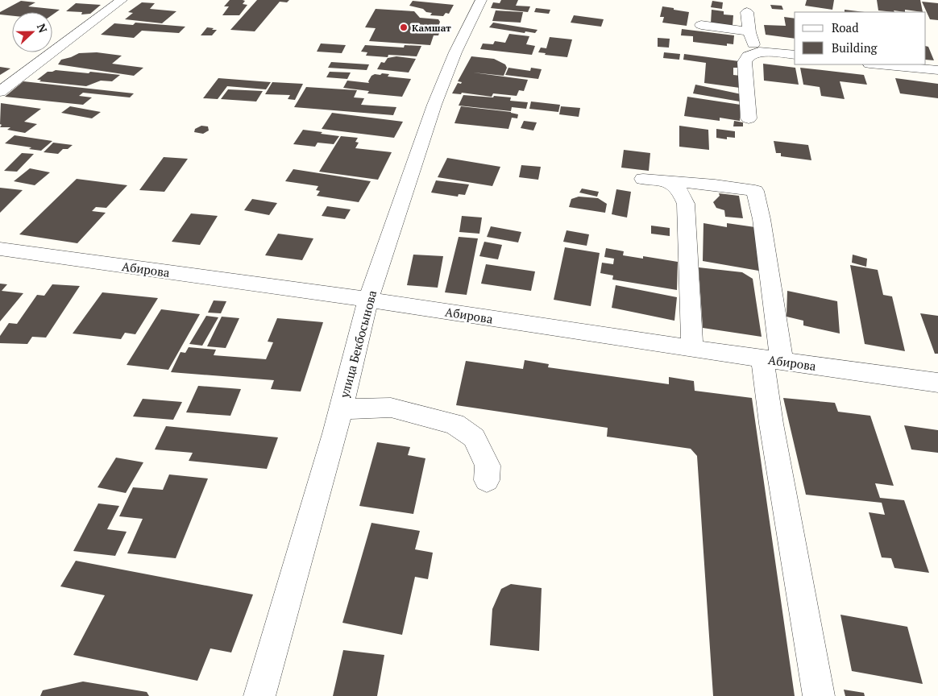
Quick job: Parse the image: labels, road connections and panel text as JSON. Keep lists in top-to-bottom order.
{
  "streets": {
    "street": ["Абирова", "улица Бекбосынова"]
  },
  "crossings": [
    ["Абирова", "улица Бекбосынова"]
  ],
  "places": ["Камшат"],
  "legend": ["Road", "Building"],
  "north": "right"
}
